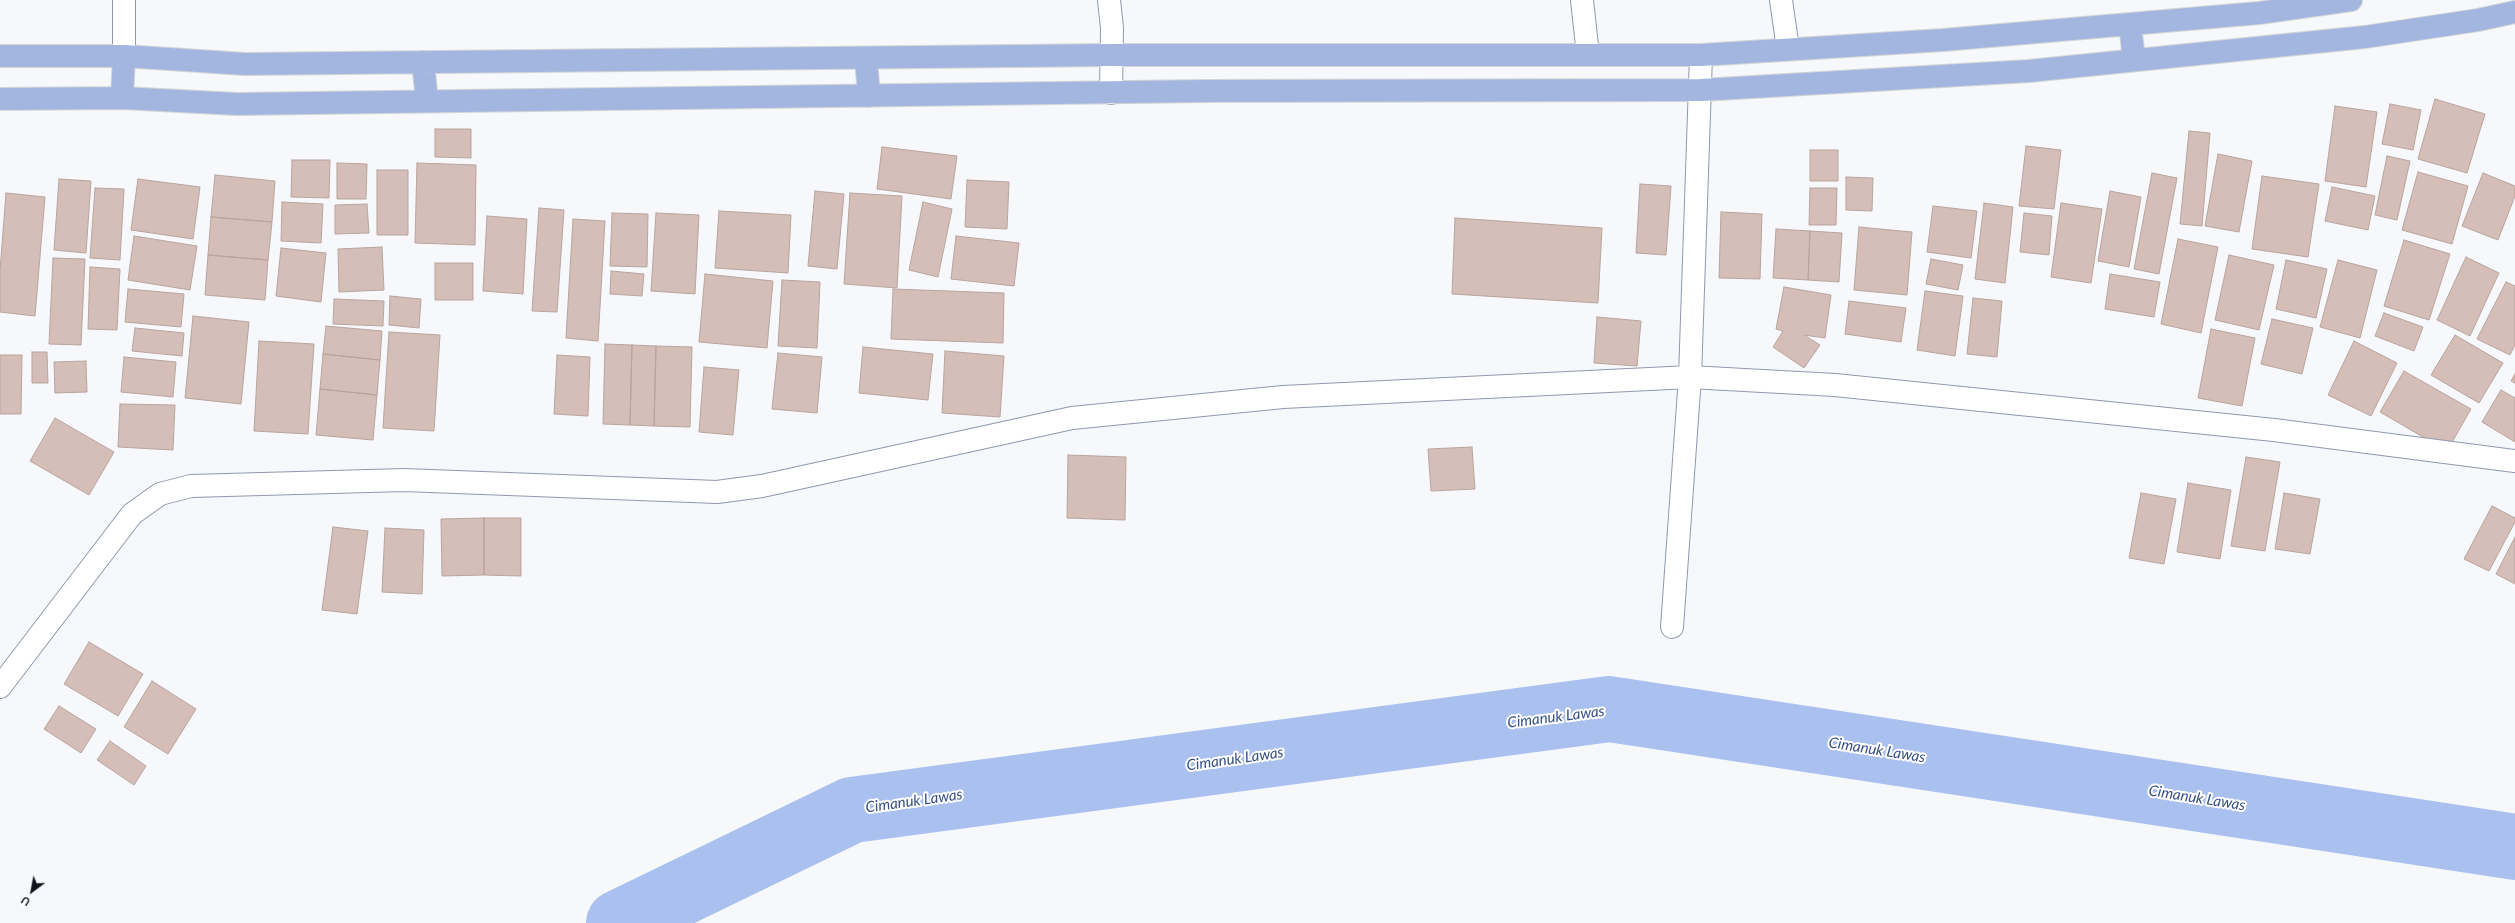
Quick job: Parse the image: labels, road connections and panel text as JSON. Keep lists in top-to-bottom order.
{
  "water": ["Cimanuk Lawas"],
  "north": "bottom left"
}
